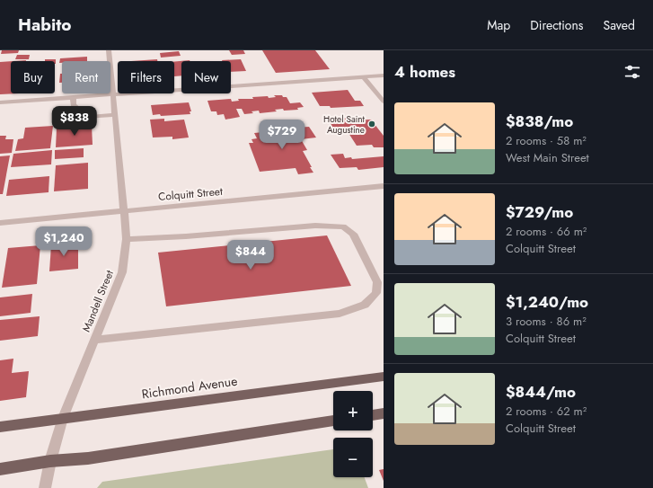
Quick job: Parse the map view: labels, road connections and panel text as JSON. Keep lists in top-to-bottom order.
{
  "streets": {
    "main road": ["Richmond Avenue"],
    "street": ["Colquitt Street", "Mandell Street"]
  },
  "crossings": [
    ["Colquitt Street", "Mandell Street"],
    ["Mandell Street", "Richmond Avenue"]
  ],
  "places": ["Hotel Saint Augustine"],
  "page": {
    "header": "Habito",
    "nav": ["Map", "Directions", "Saved"],
    "heading": "4 homes",
    "chip": [
      "Buy",
      "Rent",
      "Filters",
      "New"
    ],
    "list": [
      {
        "name": "$838/mo",
        "note": "2 rooms · 58 m² · West Main Street"
      },
      {
        "name": "$729/mo",
        "note": "2 rooms · 66 m² · Colquitt Street"
      },
      {
        "name": "$1,240/mo",
        "note": "3 rooms · 86 m² · Colquitt Street"
      },
      {
        "name": "$844/mo",
        "note": "2 rooms · 62 m² · Colquitt Street"
      }
    ],
    "price": [
      "$838",
      "$729",
      "$1,240",
      "$844"
    ],
    "map_buttons": ["+", "−"]
  }
}
